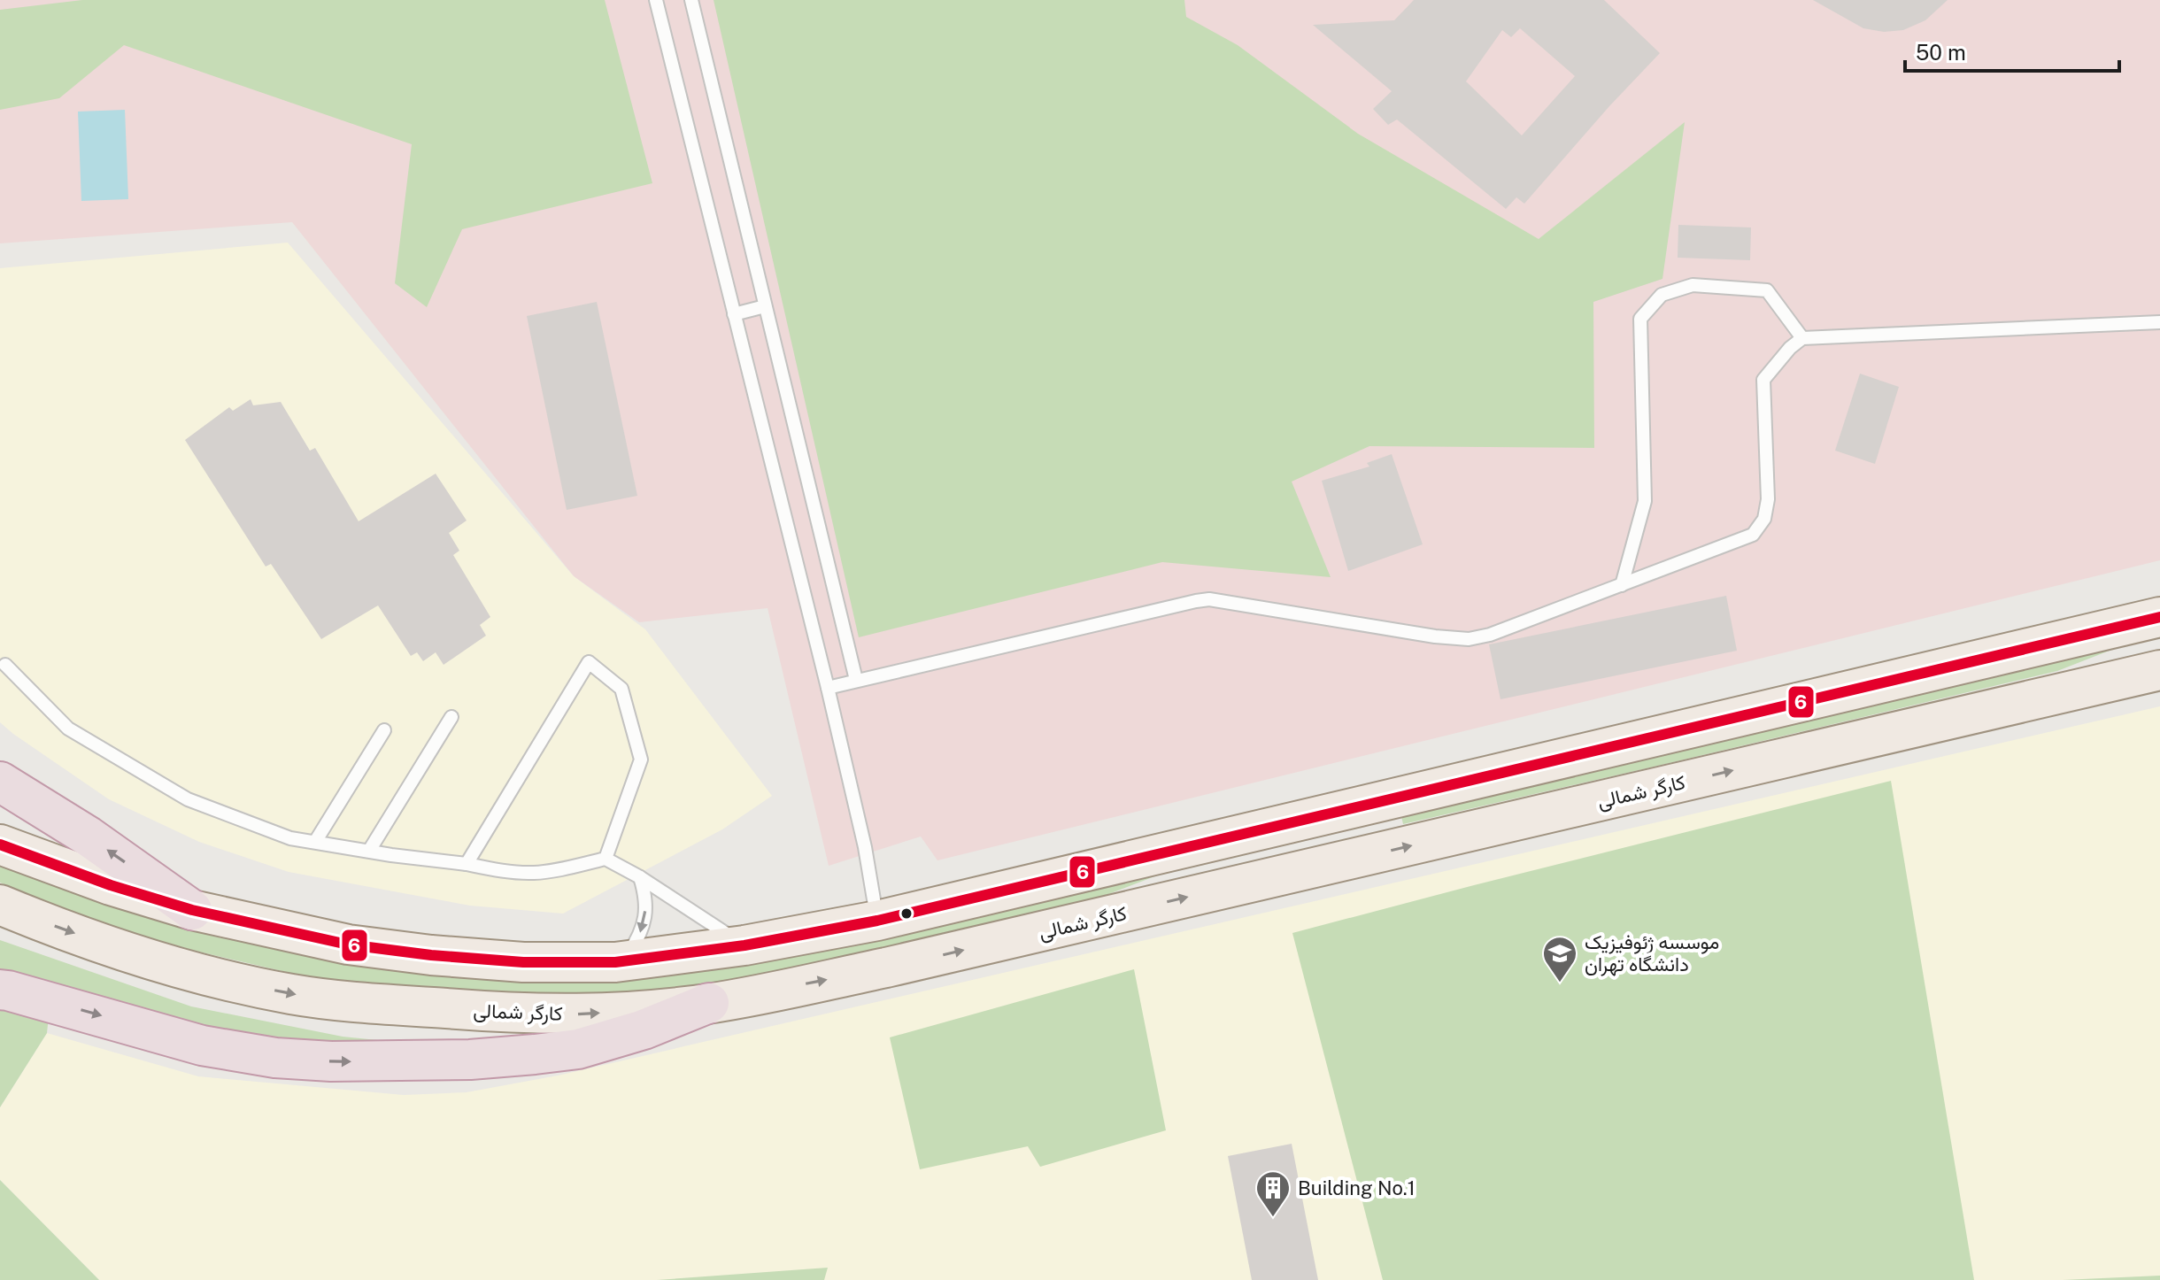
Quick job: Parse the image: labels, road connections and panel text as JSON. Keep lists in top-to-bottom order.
{
  "streets": {
    "main road": ["کارگر شمالی"]
  },
  "places": {
    "school or university": ["موسسه ژئوفیزیک دانشگاه تهران"],
    "building": ["Building No.1"]
  },
  "lines": ["transit line 6"],
  "scale_bar": "50 m"
}
